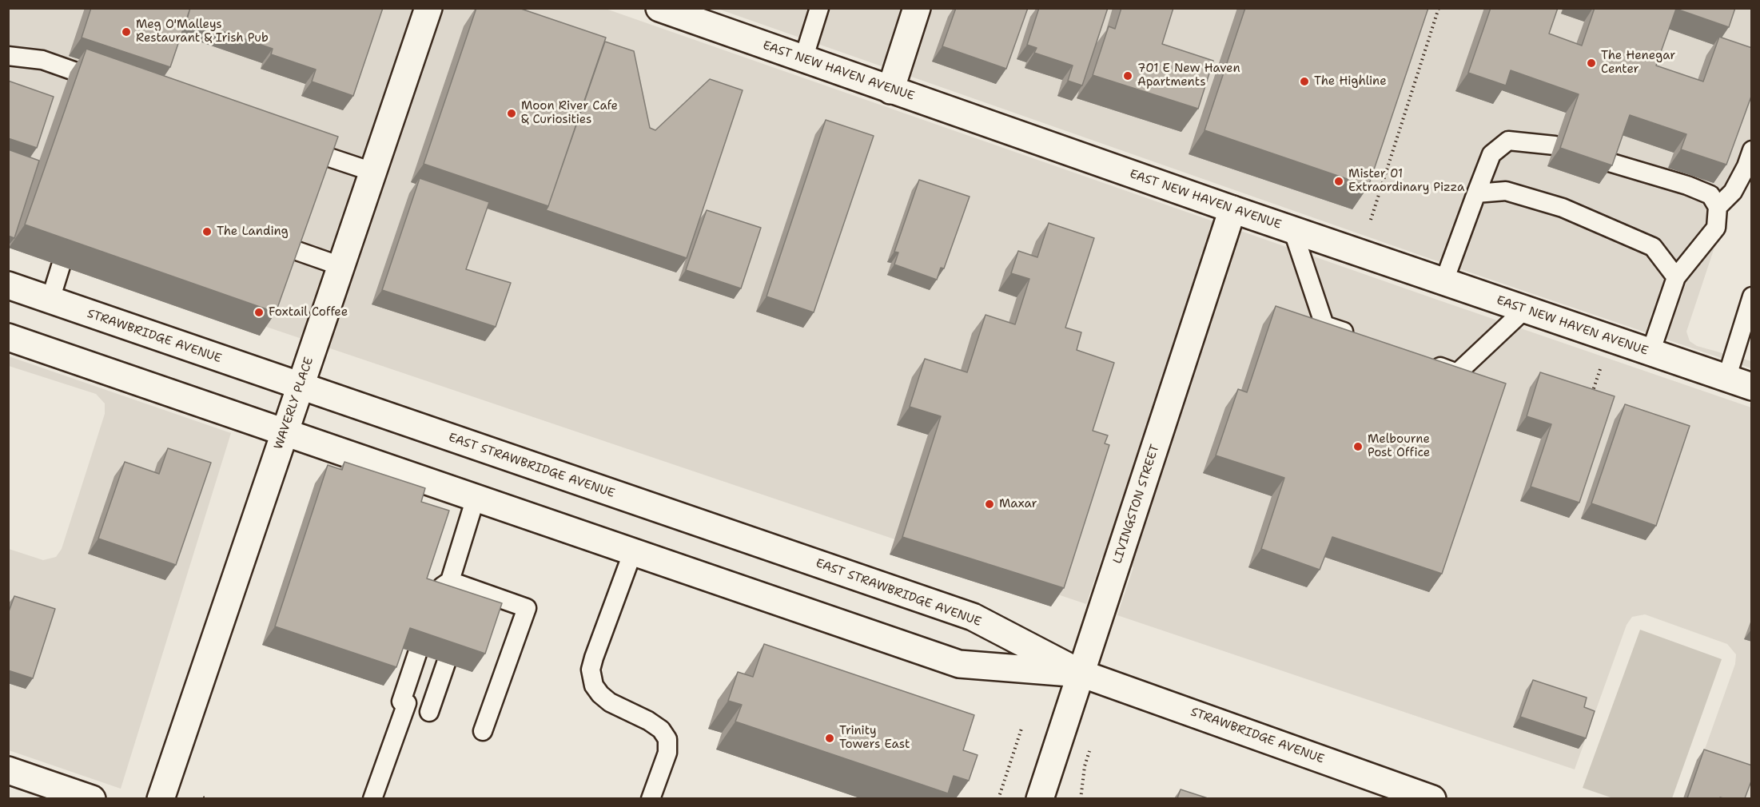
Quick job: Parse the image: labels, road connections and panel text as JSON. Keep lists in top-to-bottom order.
{
  "streets": {
    "street": [
      "EAST NEW HAVEN AVENUE",
      "STRAWBRIDGE AVENUE",
      "WAVERLY PLACE",
      "EAST STRAWBRIDGE AVENUE",
      "LIVINGSTON STREET"
    ]
  },
  "crossings": [
    ["EAST NEW HAVEN AVENUE", "LIVINGSTON STREET"],
    ["STRAWBRIDGE AVENUE", "WAVERLY PLACE"],
    ["STRAWBRIDGE AVENUE", "EAST STRAWBRIDGE AVENUE"],
    ["STRAWBRIDGE AVENUE", "LIVINGSTON STREET"],
    ["WAVERLY PLACE", "EAST STRAWBRIDGE AVENUE"],
    ["EAST STRAWBRIDGE AVENUE", "LIVINGSTON STREET"]
  ],
  "places": [
    "Meg O'Malleys Restaurant & Irish Pub",
    "The Henegar Center",
    "701 E New Haven Apartments",
    "The Highline",
    "Moon River Cafe & Curiosities",
    "Mister 01 Extraordinary Pizza",
    "The Landing",
    "Foxtail Coffee",
    "Melbourne Post Office",
    "Maxar",
    "Trinity Towers East"
  ]
}
